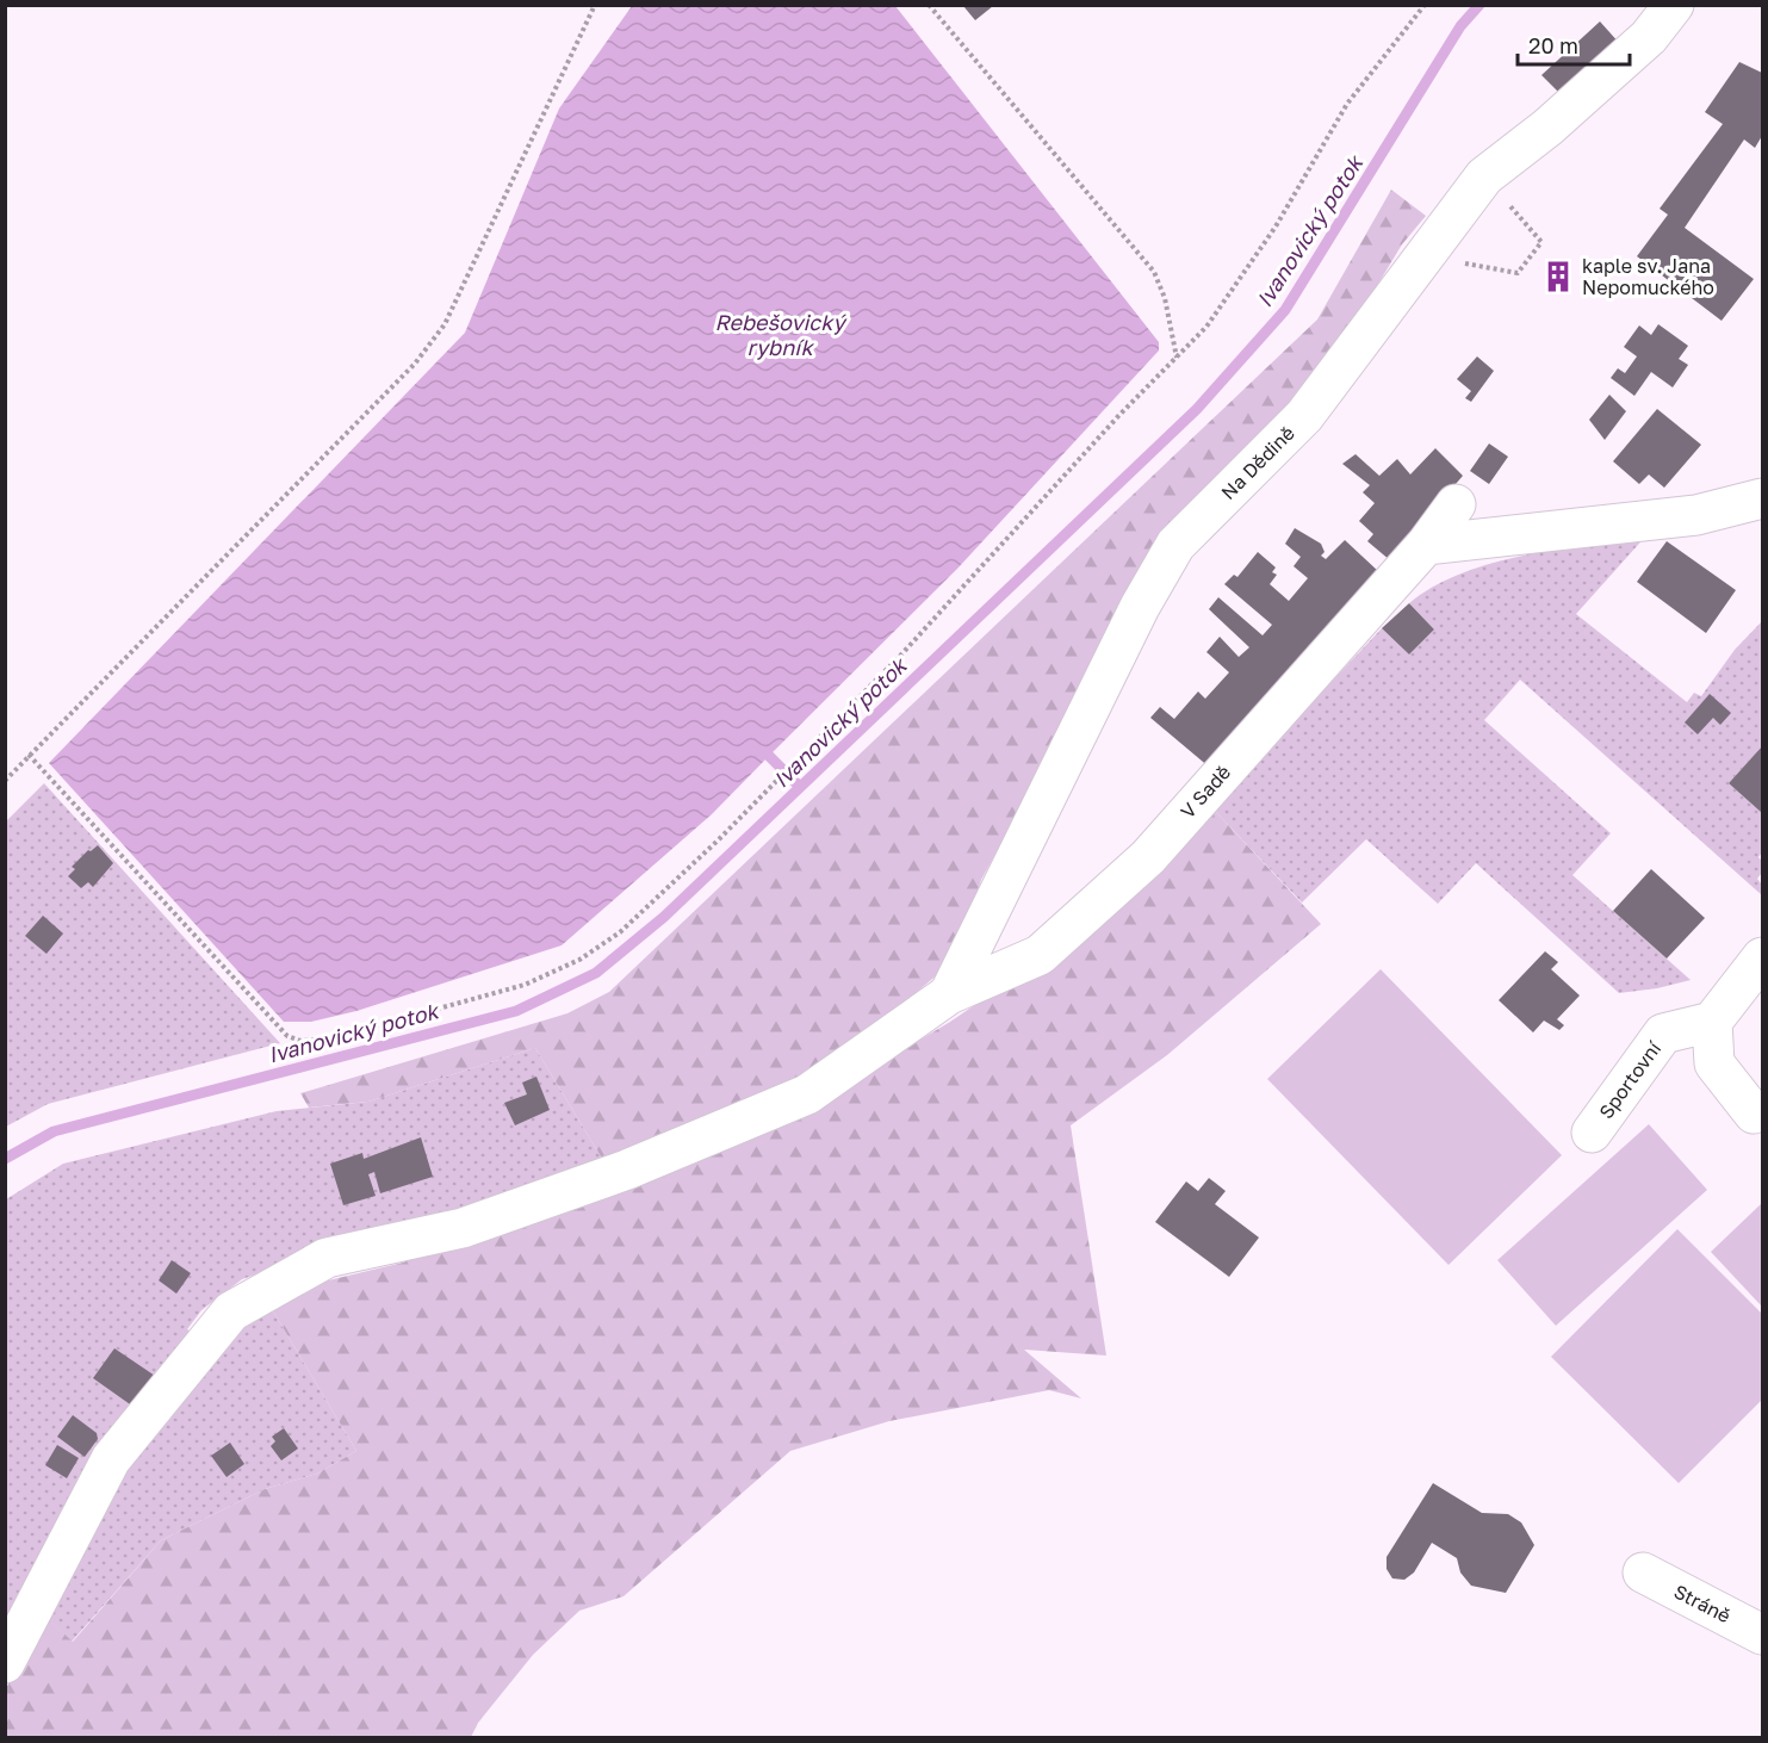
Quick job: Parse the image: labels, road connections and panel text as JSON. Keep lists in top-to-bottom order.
{
  "streets": {
    "street": [
      "Na Dědině",
      "V Sadě",
      "Sportovní",
      "Stráně"
    ]
  },
  "crossings": [
    ["Na Dědině", "V Sadě"]
  ],
  "water": ["Ivanovický potok", "Rebešovický rybník"],
  "places": {
    "building": ["kaple sv. Jana Nepomuckého"]
  },
  "scale_bar": "20 m"
}
